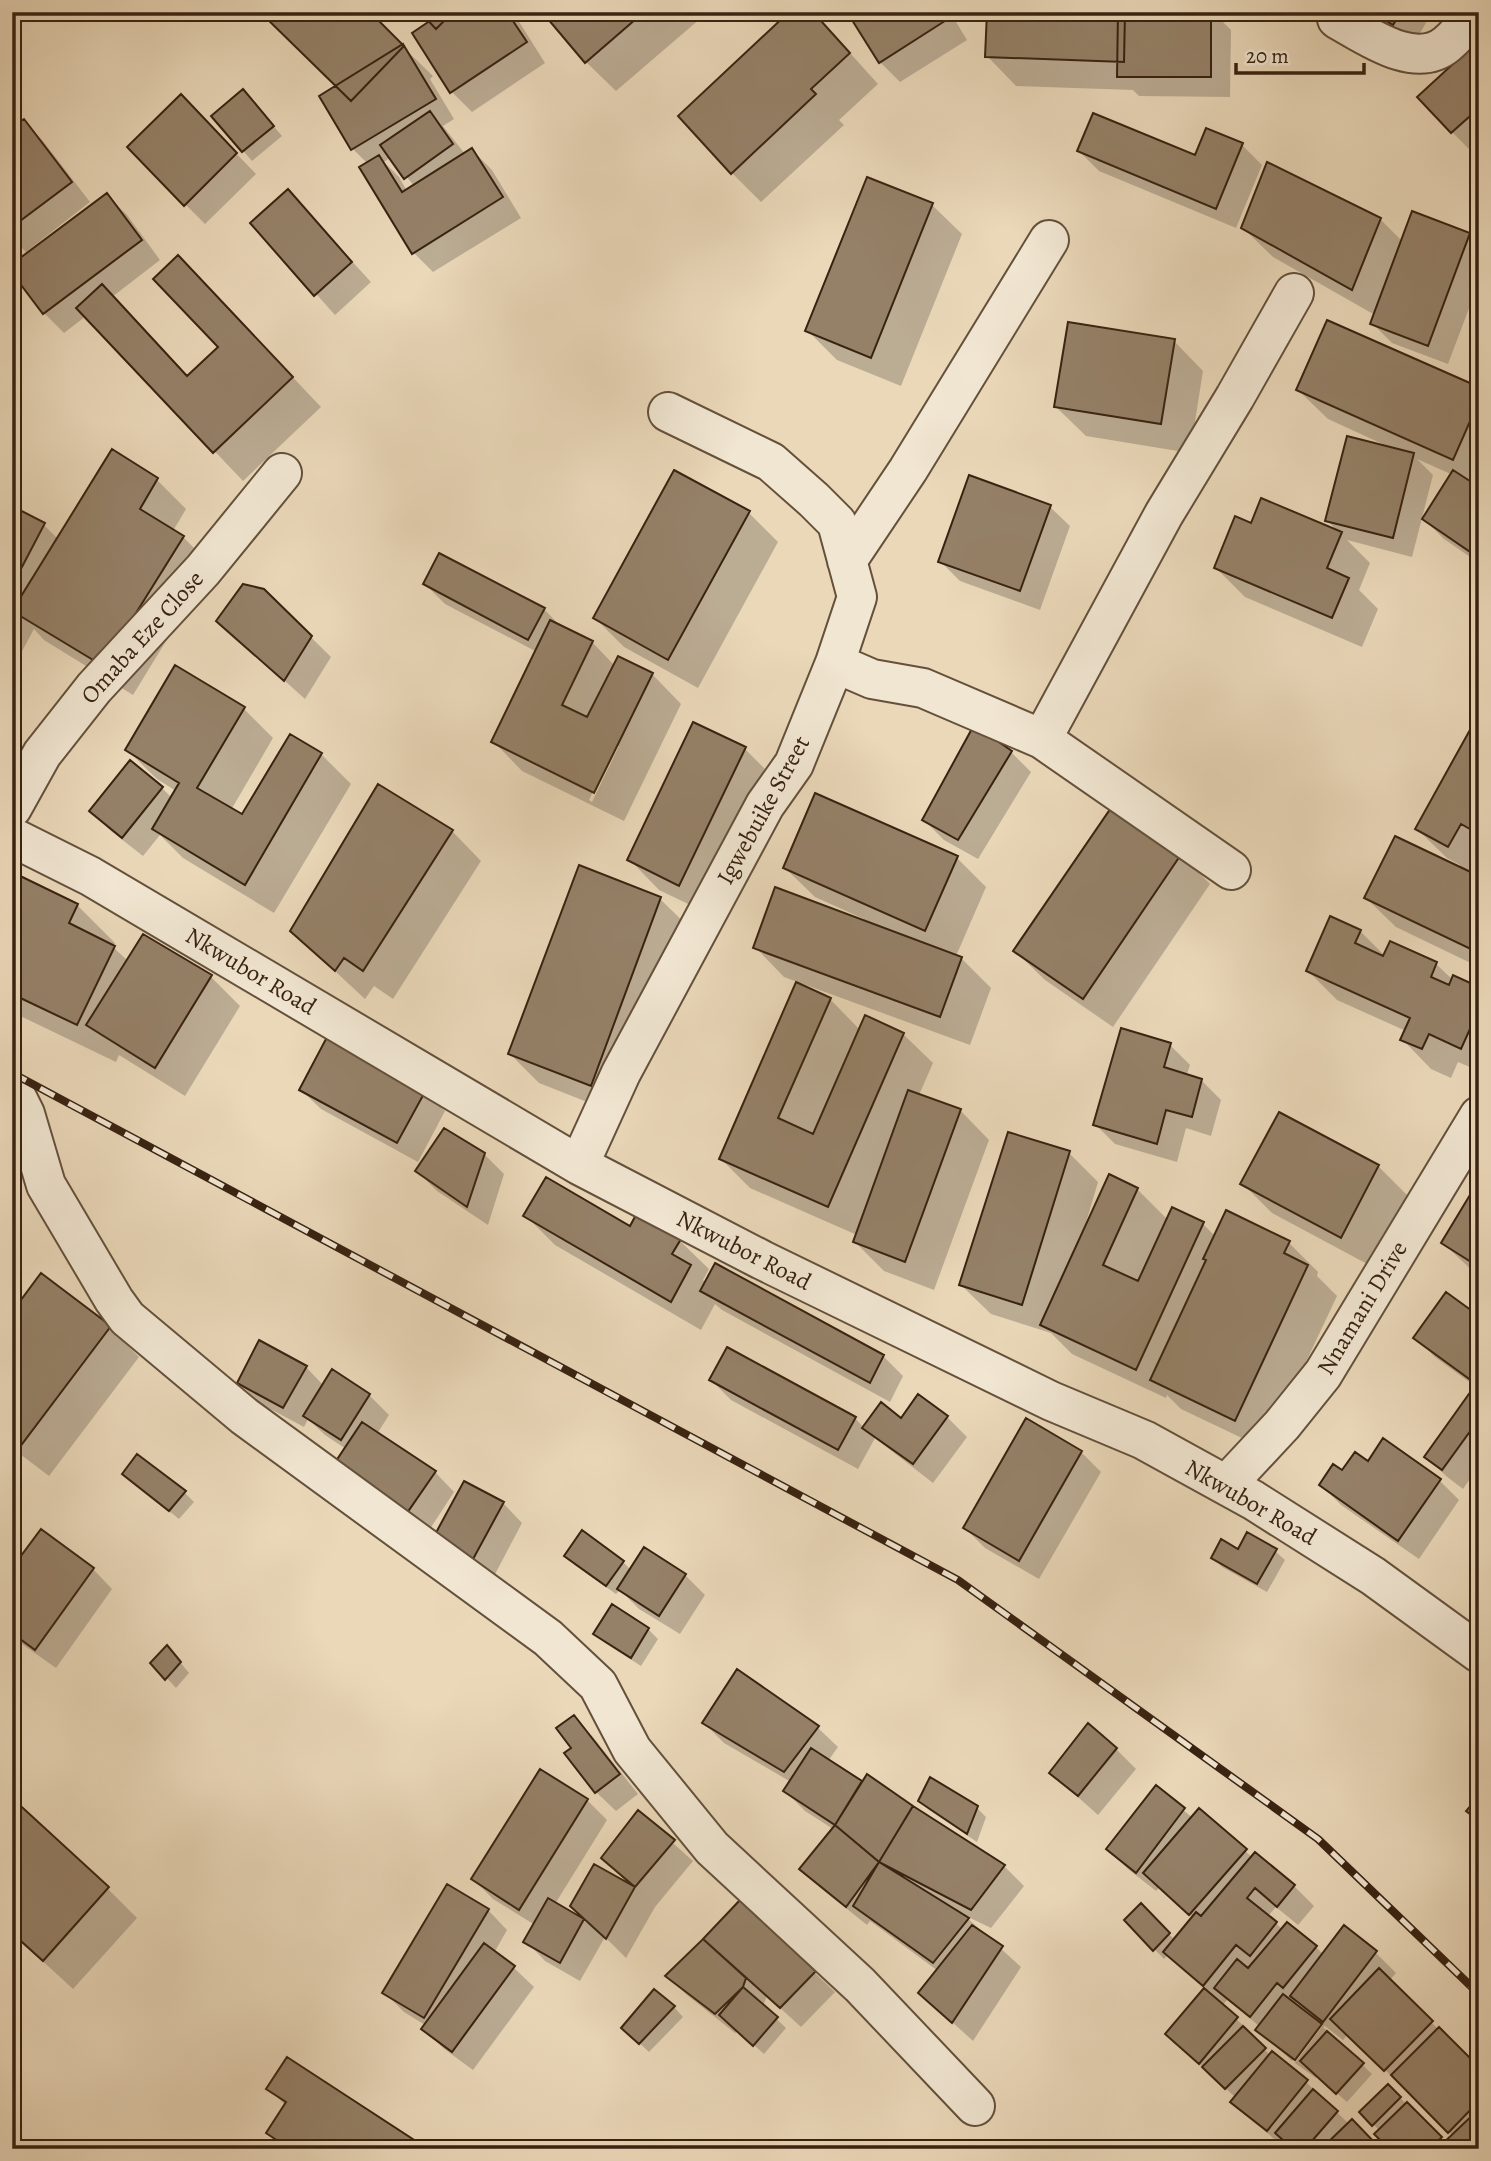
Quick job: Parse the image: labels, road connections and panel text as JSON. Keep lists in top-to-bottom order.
{
  "streets": {
    "street": [
      "Omaba Eze Close",
      "Igwebuike Street",
      "Nkwubor Road",
      "Nnamani Drive"
    ]
  },
  "crossings": [
    ["Igwebuike Street", "Nkwubor Road"],
    ["Nkwubor Road", "Nnamani Drive"]
  ],
  "scale_bar": "20 m"
}
